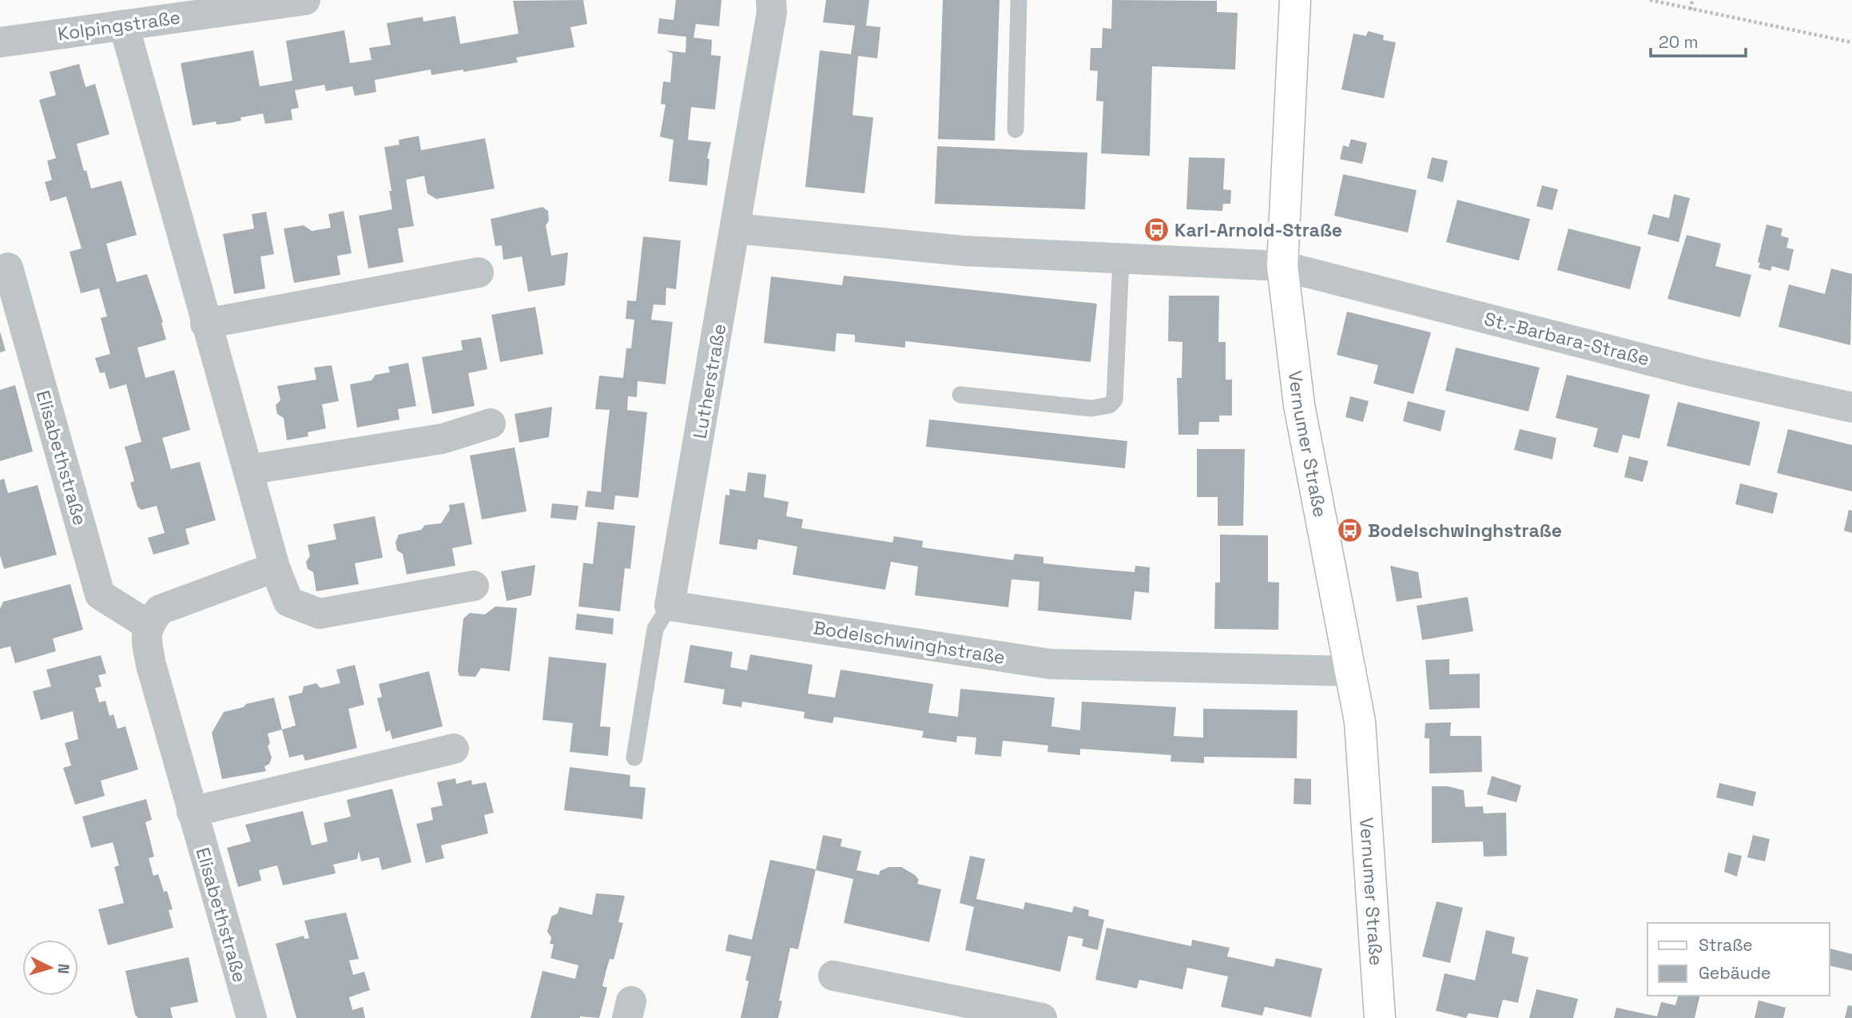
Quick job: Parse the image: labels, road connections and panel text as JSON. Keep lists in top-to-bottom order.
{
  "streets": {
    "street": [
      "Kolpingstraße",
      "St.-Barbara-Straße",
      "Lutherstraße",
      "Vernumer Straße",
      "Elisabethstraße",
      "Bodelschwinghstraße"
    ]
  },
  "crossings": [
    ["St.-Barbara-Straße", "Vernumer Straße"],
    ["Lutherstraße", "Bodelschwinghstraße"],
    ["Vernumer Straße", "Bodelschwinghstraße"]
  ],
  "places": {
    "bus stop": ["Karl-Arnold-Straße", "Bodelschwinghstraße"]
  },
  "legend": ["Straße", "Gebäude"],
  "scale_bar": "20 m",
  "north": "right"
}
